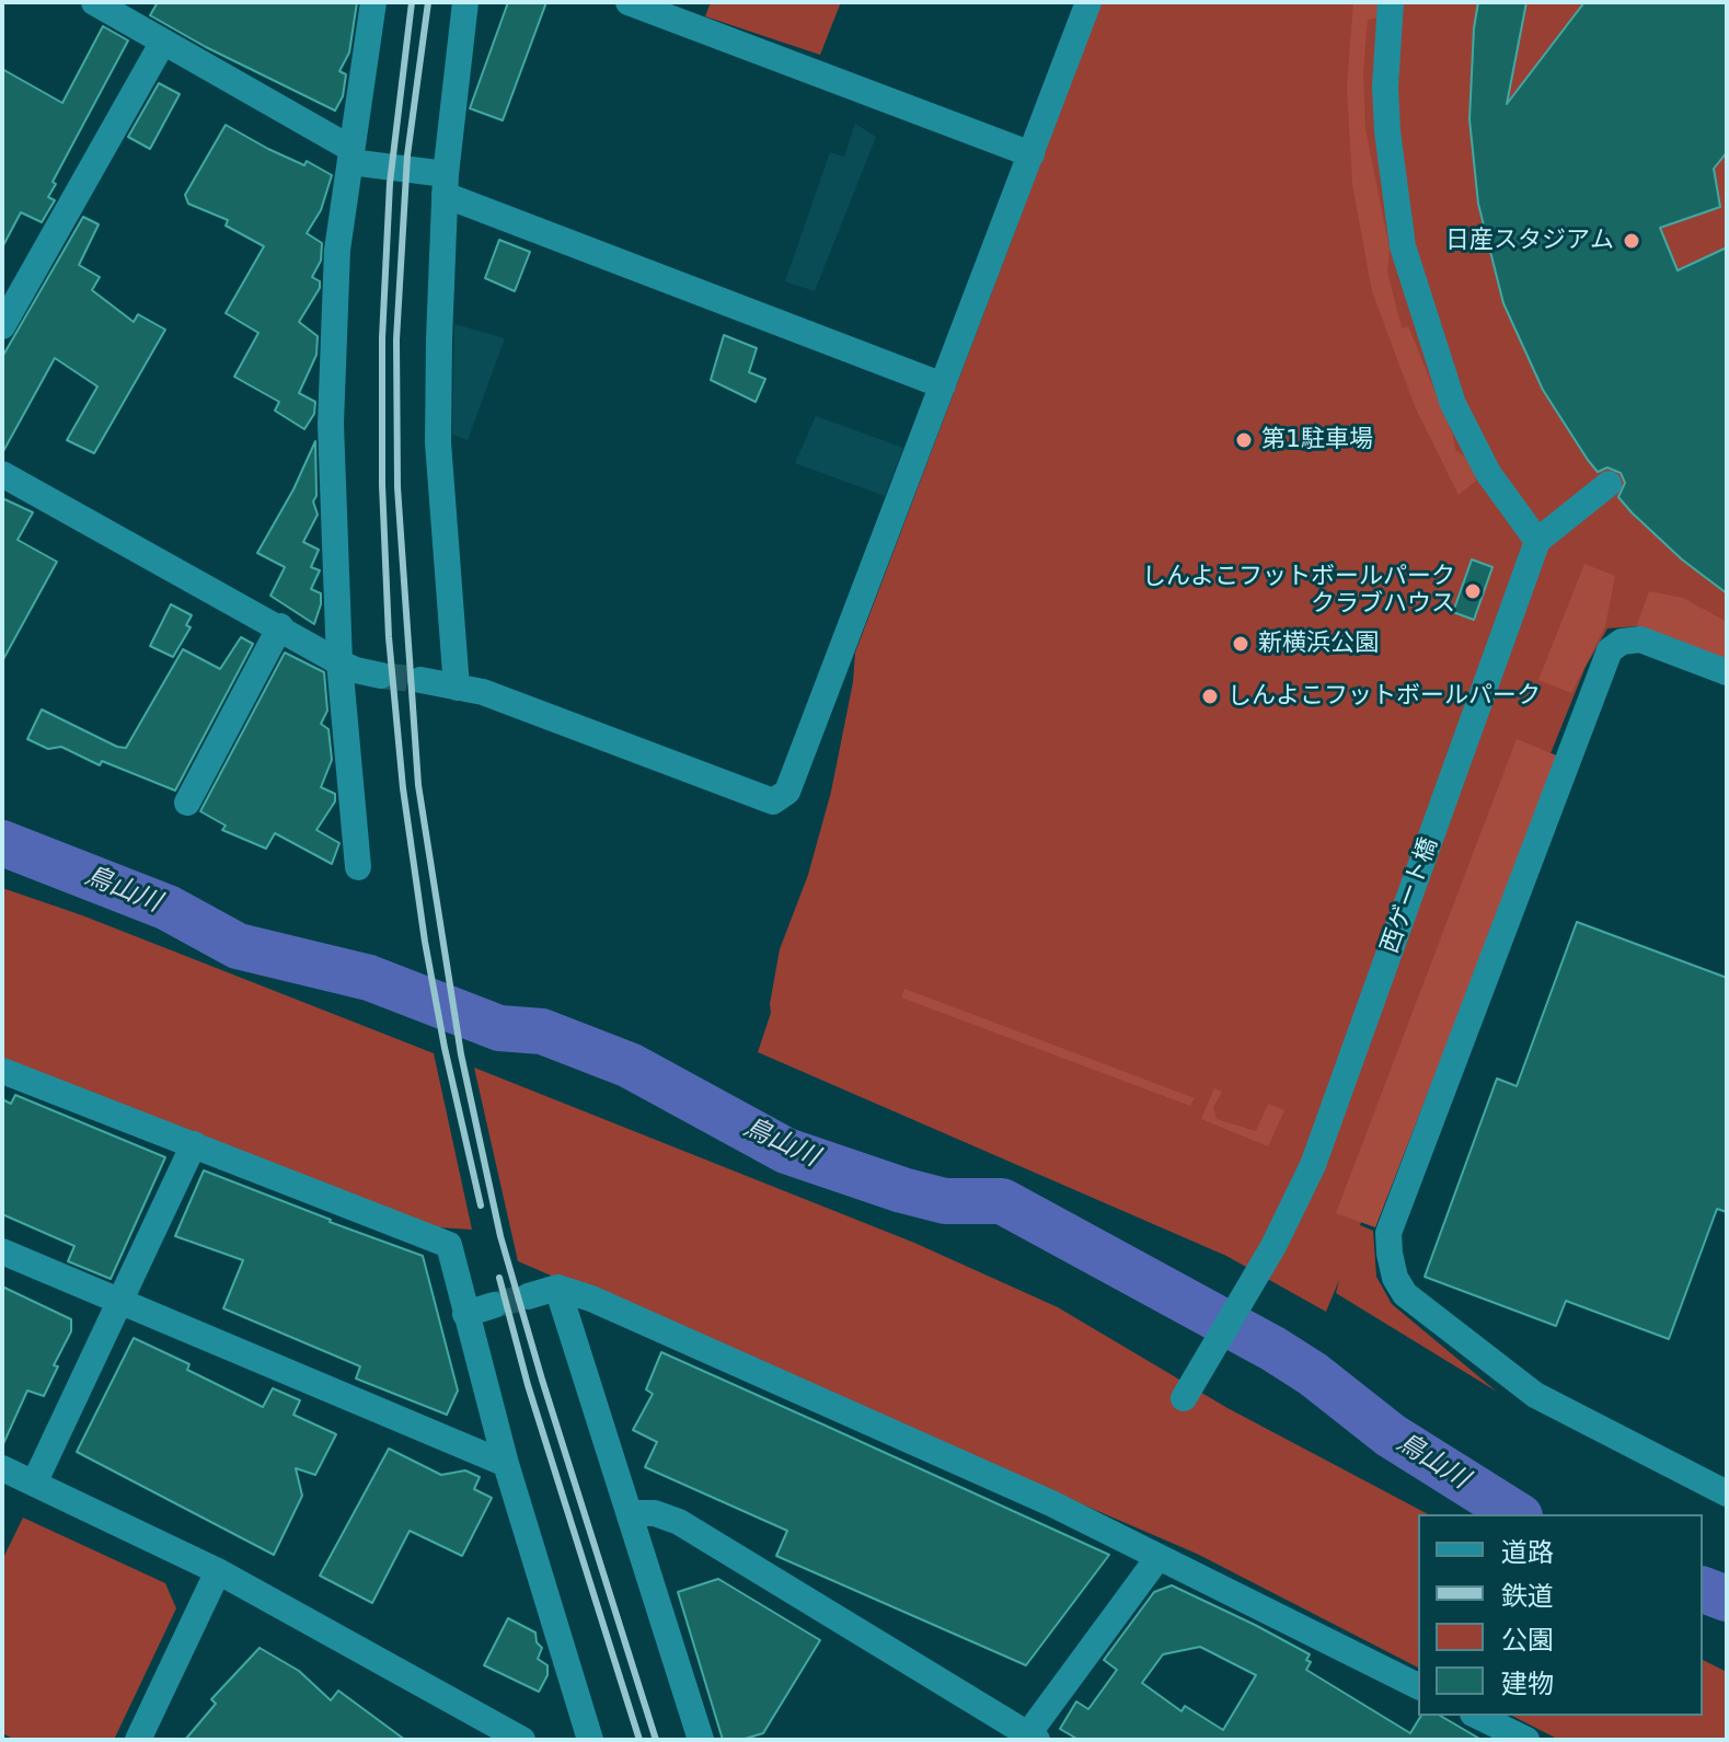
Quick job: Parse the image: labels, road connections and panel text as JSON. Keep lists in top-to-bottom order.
{
  "streets": {
    "street": ["西ゲート橋"]
  },
  "water": ["鳥山川"],
  "places": [
    "日産スタジアム",
    "第1駐車場",
    "しんよこフットボールパーク クラブハウス",
    "新横浜公園",
    "しんよこフットボールパーク"
  ],
  "legend": [
    "道路",
    "鉄道",
    "公園",
    "建物"
  ]
}
